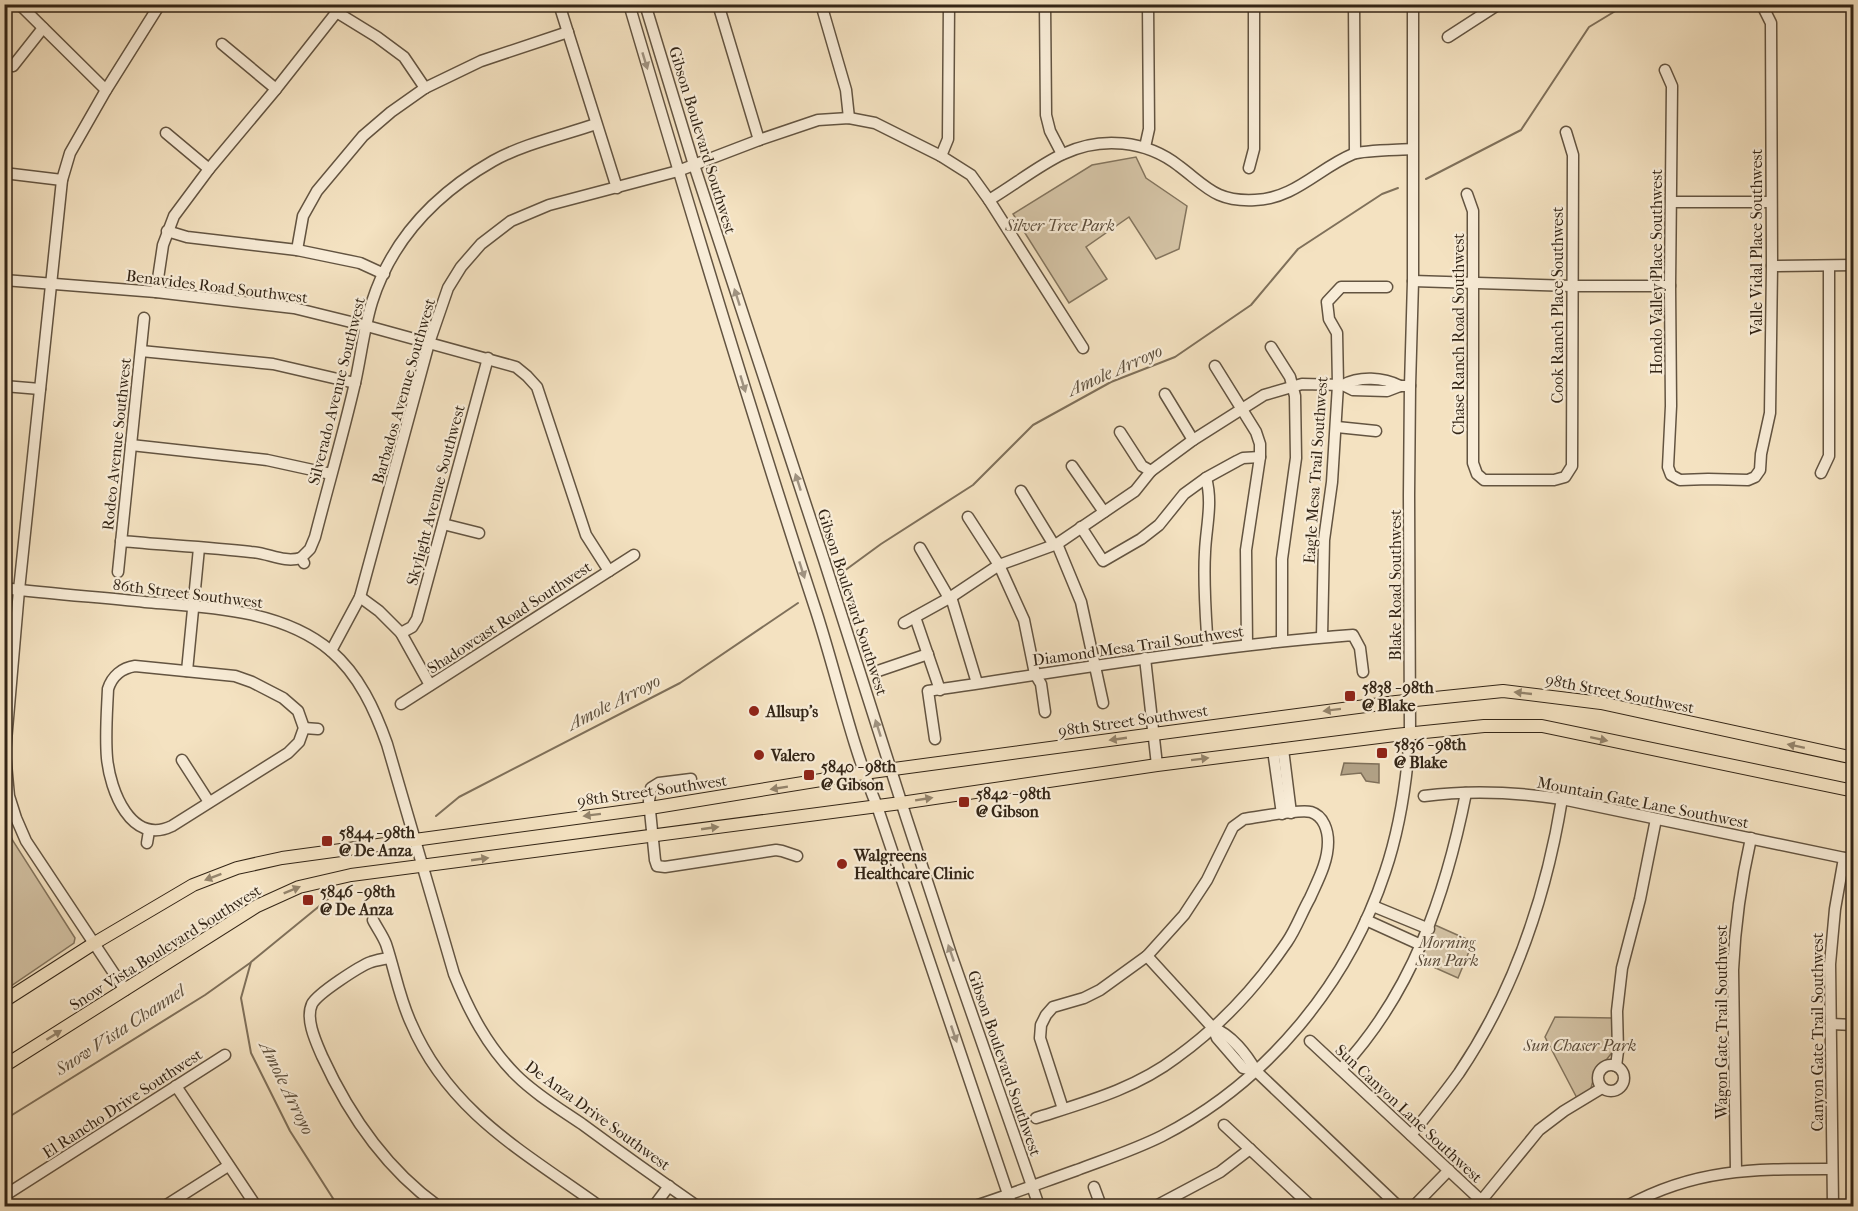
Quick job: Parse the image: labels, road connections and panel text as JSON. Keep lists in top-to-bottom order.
{
  "streets": {
    "main road": ["98th Street Southwest", "Snow Vista Boulevard Southwest"],
    "street": [
      "Gibson Boulevard Southwest",
      "Valle Vidal Place Southwest",
      "Hondo Valley Place Southwest",
      "Benavides Road Southwest",
      "Cook Ranch Place Southwest",
      "Chase Ranch Road Southwest",
      "Silverado Avenue Southwest",
      "Barbados Avenue Southwest",
      "Rodeo Avenue Southwest",
      "Eagle Mesa Trail Southwest",
      "Skylight Avenue Southwest",
      "Blake Road Southwest",
      "86th Street Southwest",
      "Shadowcast Road Southwest",
      "Diamond Mesa Trail Southwest",
      "Mountain Gate Lane Southwest",
      "Wagon Gate Trail Southwest",
      "Canyon Gate Trail Southwest",
      "El Rancho Drive Southwest",
      "Sun Canyon Lane Southwest",
      "De Anza Drive Southwest"
    ]
  },
  "crossings": [
    ["Gibson Boulevard Southwest", "Barbados Avenue Southwest"],
    ["Gibson Boulevard Southwest", "Blake Road Southwest"],
    ["Gibson Boulevard Southwest", "98th Street Southwest"],
    ["Valle Vidal Place Southwest", "Hondo Valley Place Southwest"],
    ["Benavides Road Southwest", "Silverado Avenue Southwest"],
    ["Benavides Road Southwest", "Barbados Avenue Southwest"],
    ["Benavides Road Southwest", "Skylight Avenue Southwest"],
    ["Benavides Road Southwest", "Shadowcast Road Southwest"],
    ["Cook Ranch Place Southwest", "Chase Ranch Road Southwest"],
    ["Barbados Avenue Southwest", "86th Street Southwest"],
    ["Eagle Mesa Trail Southwest", "Diamond Mesa Trail Southwest"],
    ["Blake Road Southwest", "98th Street Southwest"],
    ["86th Street Southwest", "98th Street Southwest"],
    ["86th Street Southwest", "Snow Vista Boulevard Southwest"],
    ["86th Street Southwest", "De Anza Drive Southwest"],
    ["98th Street Southwest", "Snow Vista Boulevard Southwest"],
    ["98th Street Southwest", "De Anza Drive Southwest"],
    ["Mountain Gate Lane Southwest", "Wagon Gate Trail Southwest"],
    ["Mountain Gate Lane Southwest", "Canyon Gate Trail Southwest"],
    ["Snow Vista Boulevard Southwest", "De Anza Drive Southwest"]
  ],
  "water": ["Amole Arroyo", "Snow Vista Channel"],
  "parks": ["Silver Tree Park", "Morning Sun Park", "Sun Chaser Park"],
  "places": {
    "transit": [
      "5838 - 98th @ Blake",
      "5836 - 98th @ Blake",
      "5840 - 98th @ Gibson",
      "5842 - 98th @ Gibson",
      "5844 - 98th @ De Anza",
      "5846 - 98th @ De Anza"
    ],
    "other": ["Allsup's", "Valero", "Walgreens Healthcare Clinic"]
  }
}
